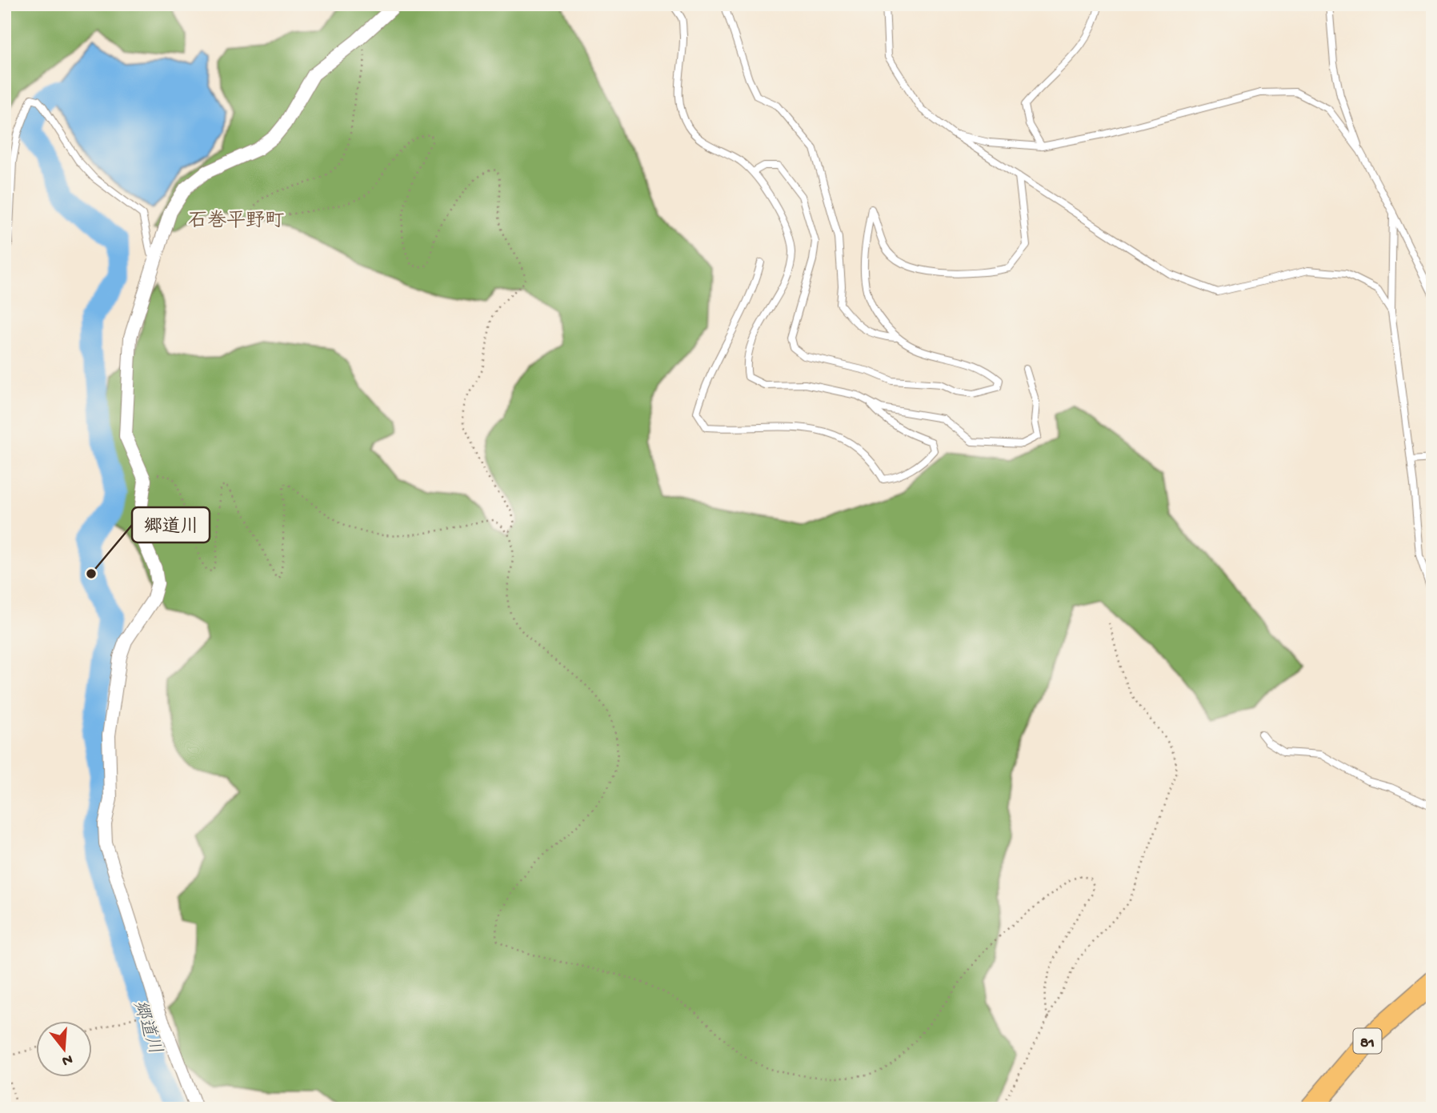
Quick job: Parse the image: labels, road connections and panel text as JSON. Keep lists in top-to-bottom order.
{
  "streets": {
    "main road": ["81"]
  },
  "districts": ["石巻平野町"],
  "water": ["郷道川"],
  "places": ["郷道川"],
  "north": "bottom"
}
